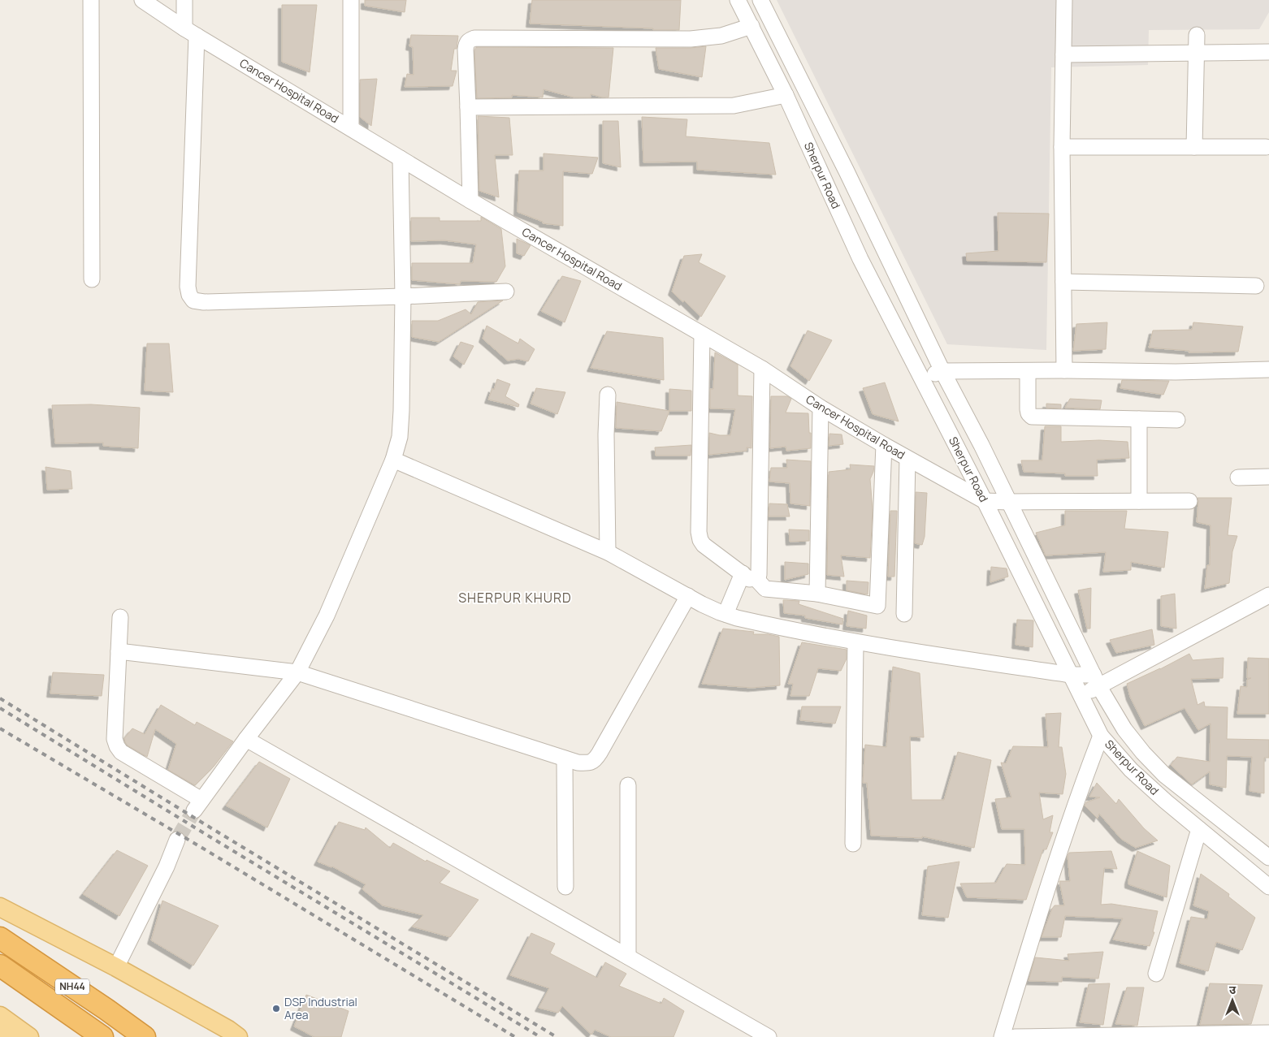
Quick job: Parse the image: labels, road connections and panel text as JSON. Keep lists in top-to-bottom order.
{
  "streets": {
    "highway": ["NH44"],
    "street": ["Cancer Hospital Road", "Sherpur Road"]
  },
  "crossings": [
    ["Cancer Hospital Road", "Sherpur Road"]
  ],
  "districts": ["SHERPUR KHURD"],
  "places": ["DSP Industrial Area"],
  "north": "top"
}
